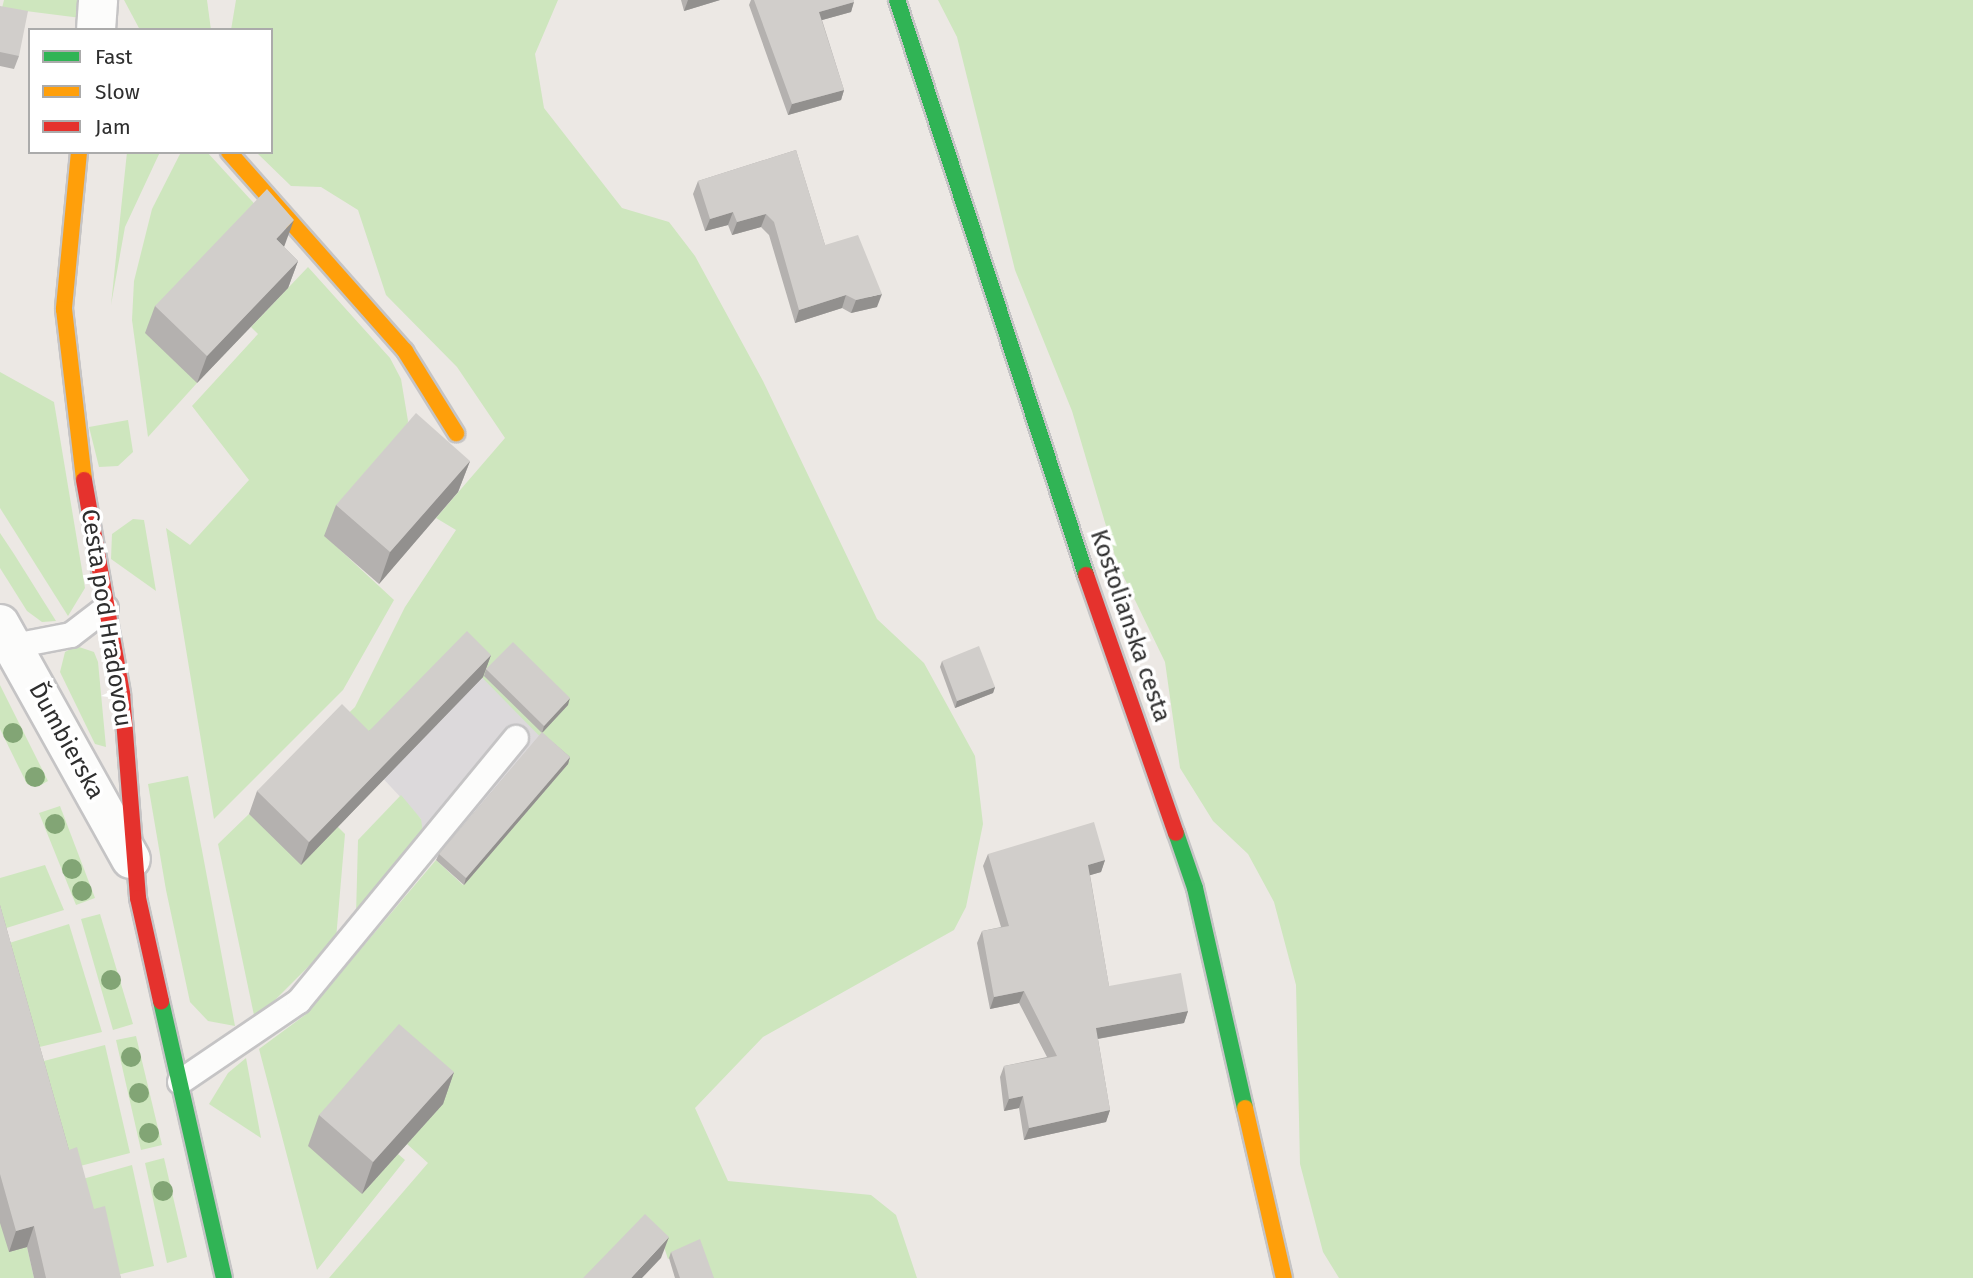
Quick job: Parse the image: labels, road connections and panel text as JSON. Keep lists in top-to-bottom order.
{
  "streets": {
    "street": ["Cesta pod Hradovou", "Kostolianska cesta", "Ďumbierska"]
  },
  "crossings": [
    ["Cesta pod Hradovou", "Ďumbierska"]
  ],
  "legend": ["Fast", "Slow", "Jam"]
}
